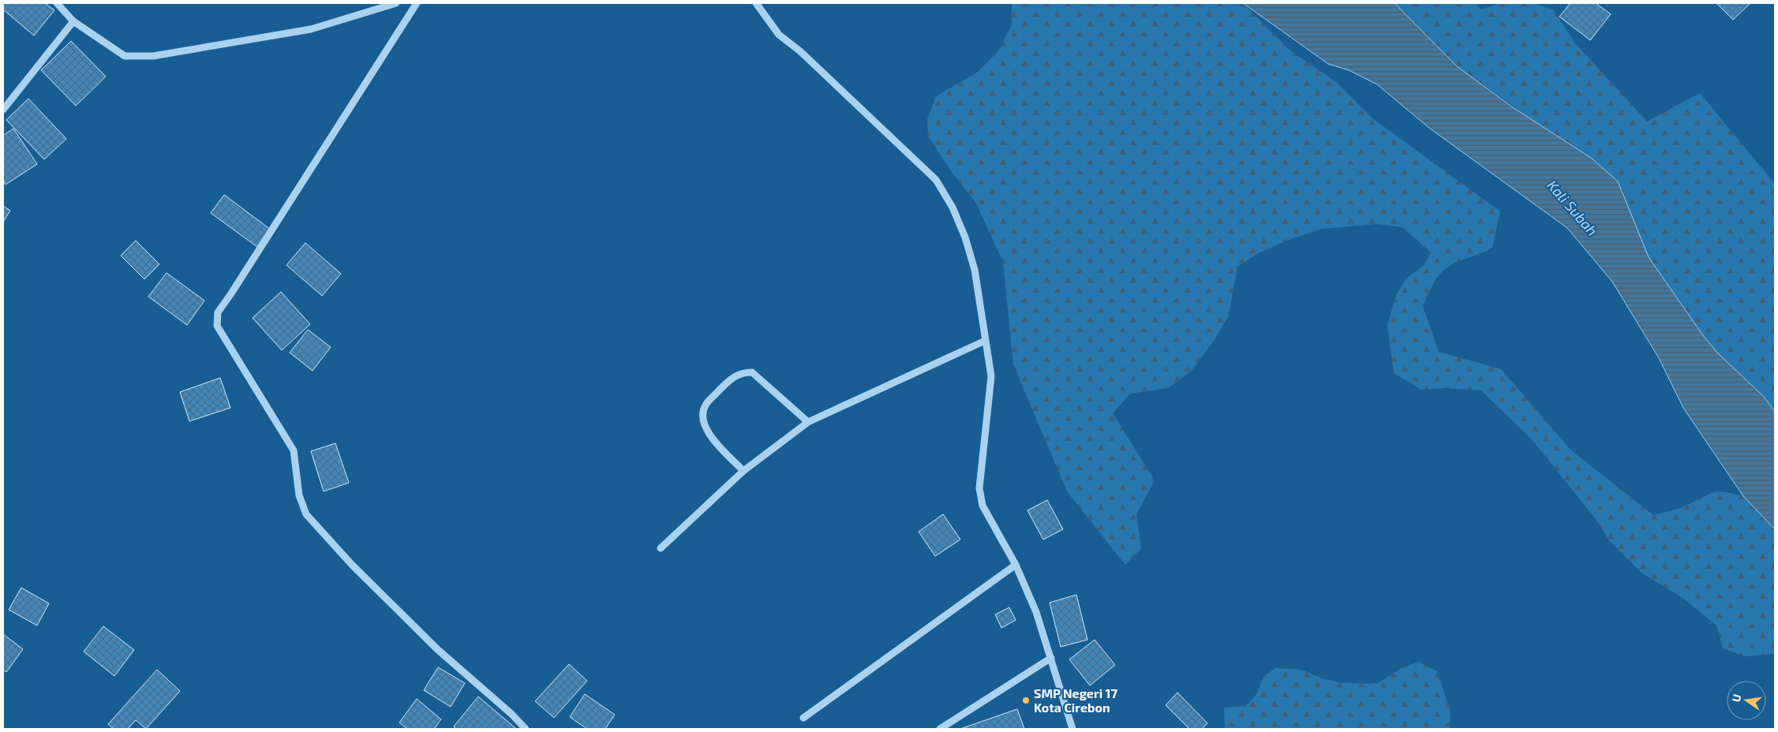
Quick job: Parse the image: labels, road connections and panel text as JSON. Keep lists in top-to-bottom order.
{
  "water": ["Kali Subah"],
  "places": ["SMP Negeri 17 Kota Cirebon"],
  "north": "left"
}
